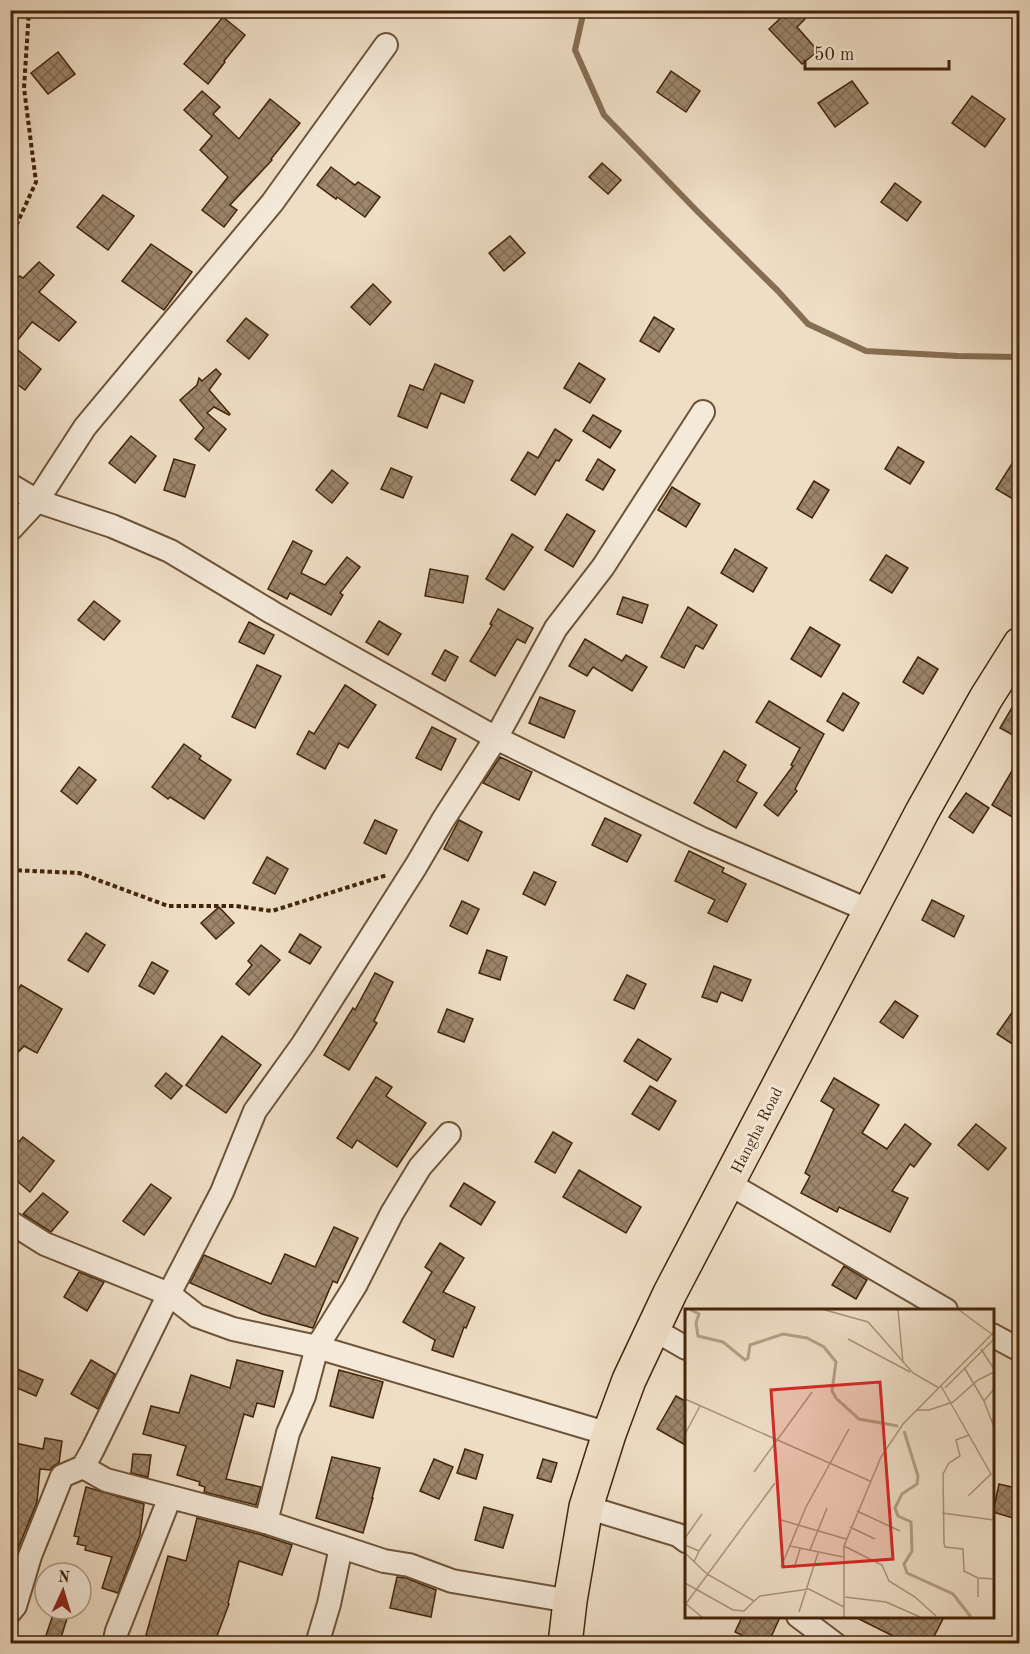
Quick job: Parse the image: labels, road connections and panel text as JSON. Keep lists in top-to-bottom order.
{
  "streets": {
    "highway": ["Hangha Road"]
  },
  "scale_bar": "50 m",
  "north": "top"
}
